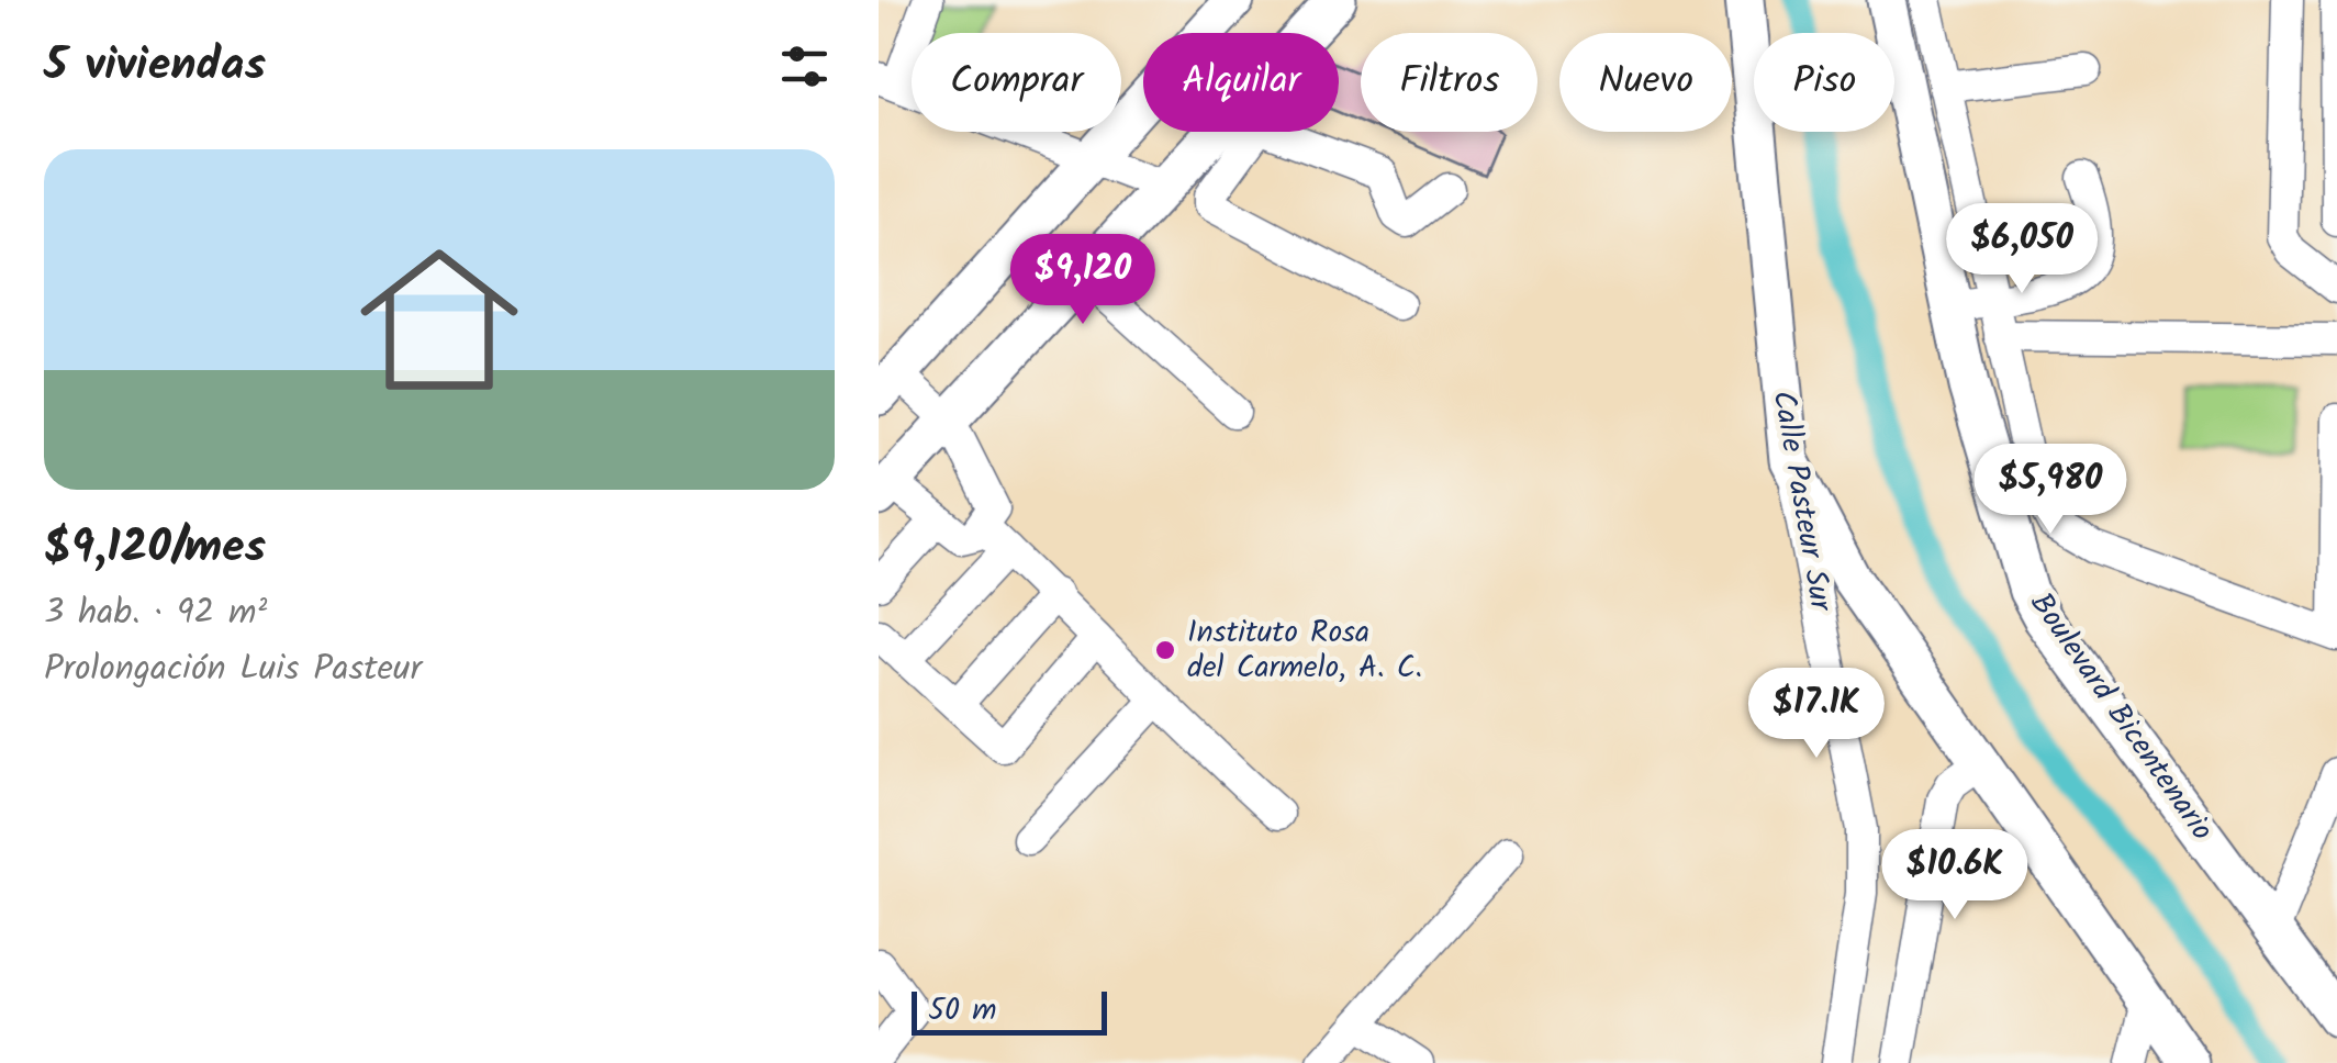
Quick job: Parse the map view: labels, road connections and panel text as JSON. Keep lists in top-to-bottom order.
{
  "streets": {
    "main road": ["Calle Pasteur Sur", "Boulevard Bicentenario"]
  },
  "places": ["Instituto Rosa del Carmelo, A. C."],
  "scale_bar": "50 m",
  "page": {
    "heading": "5 viviendas",
    "chip": [
      "Comprar",
      "Alquilar",
      "Filtros",
      "Nuevo",
      "Piso"
    ],
    "list": [
      {
        "name": "$9,120/mes",
        "note": "3 hab. · 92 m² · Prolongación Luis Pasteur"
      }
    ],
    "price": [
      "$6,050",
      "$9,120",
      "$5,980",
      "$17.1K",
      "$10.6K"
    ],
    "scale": "50 m"
  }
}
